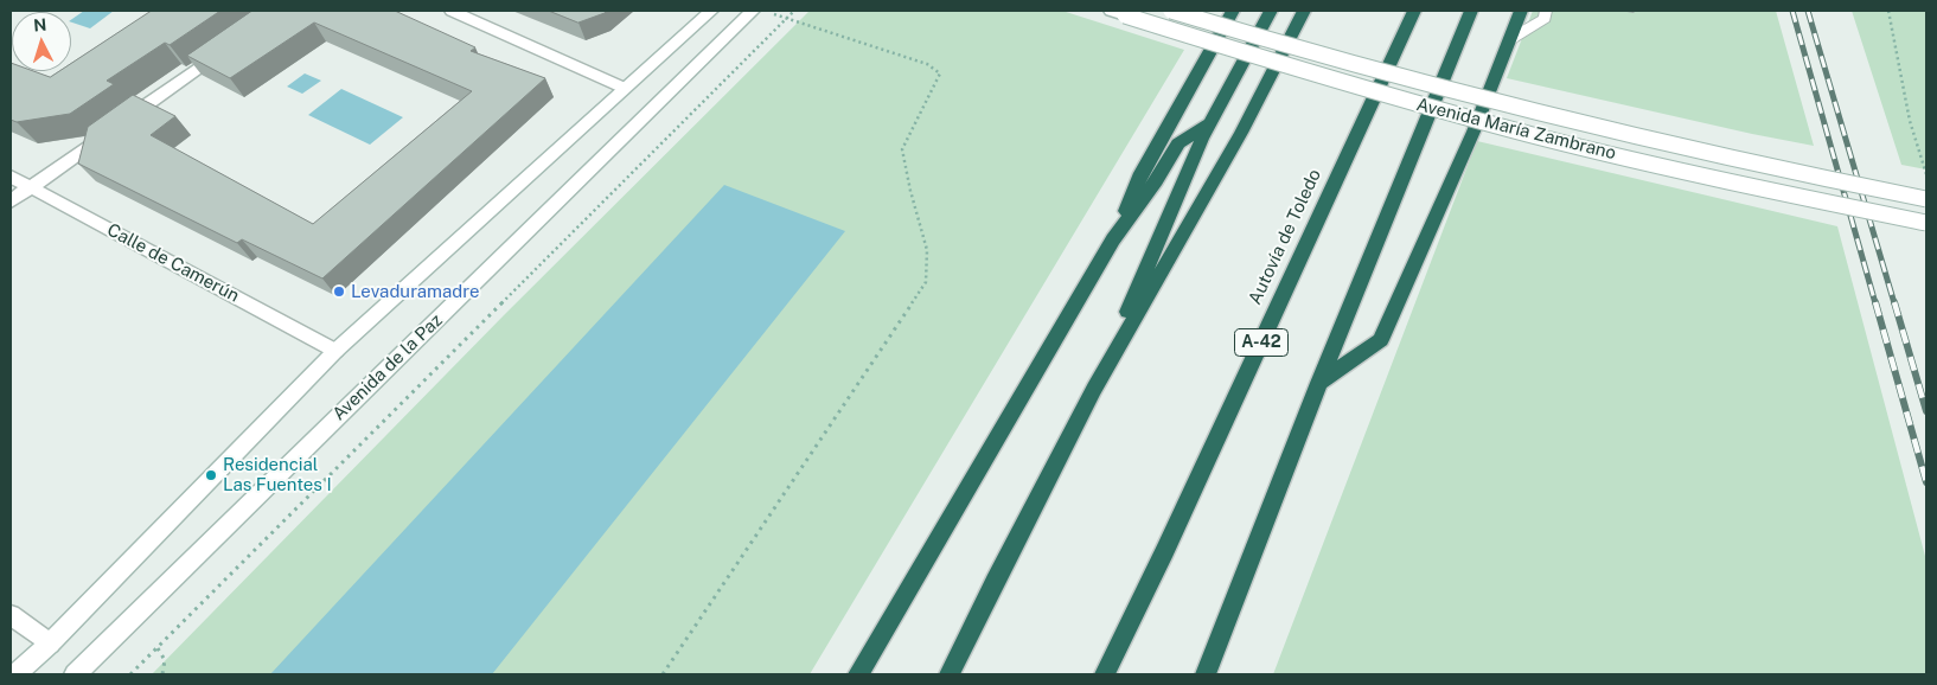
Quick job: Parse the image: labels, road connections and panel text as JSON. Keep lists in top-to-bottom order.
{
  "streets": {
    "highway": ["Autovía de Toledo", "A-42"],
    "street": ["Avenida María Zambrano", "Calle de Camerún", "Avenida de la Paz"]
  },
  "places": ["Levaduramadre", "Residencial Las Fuentes I"],
  "north": "top"
}
